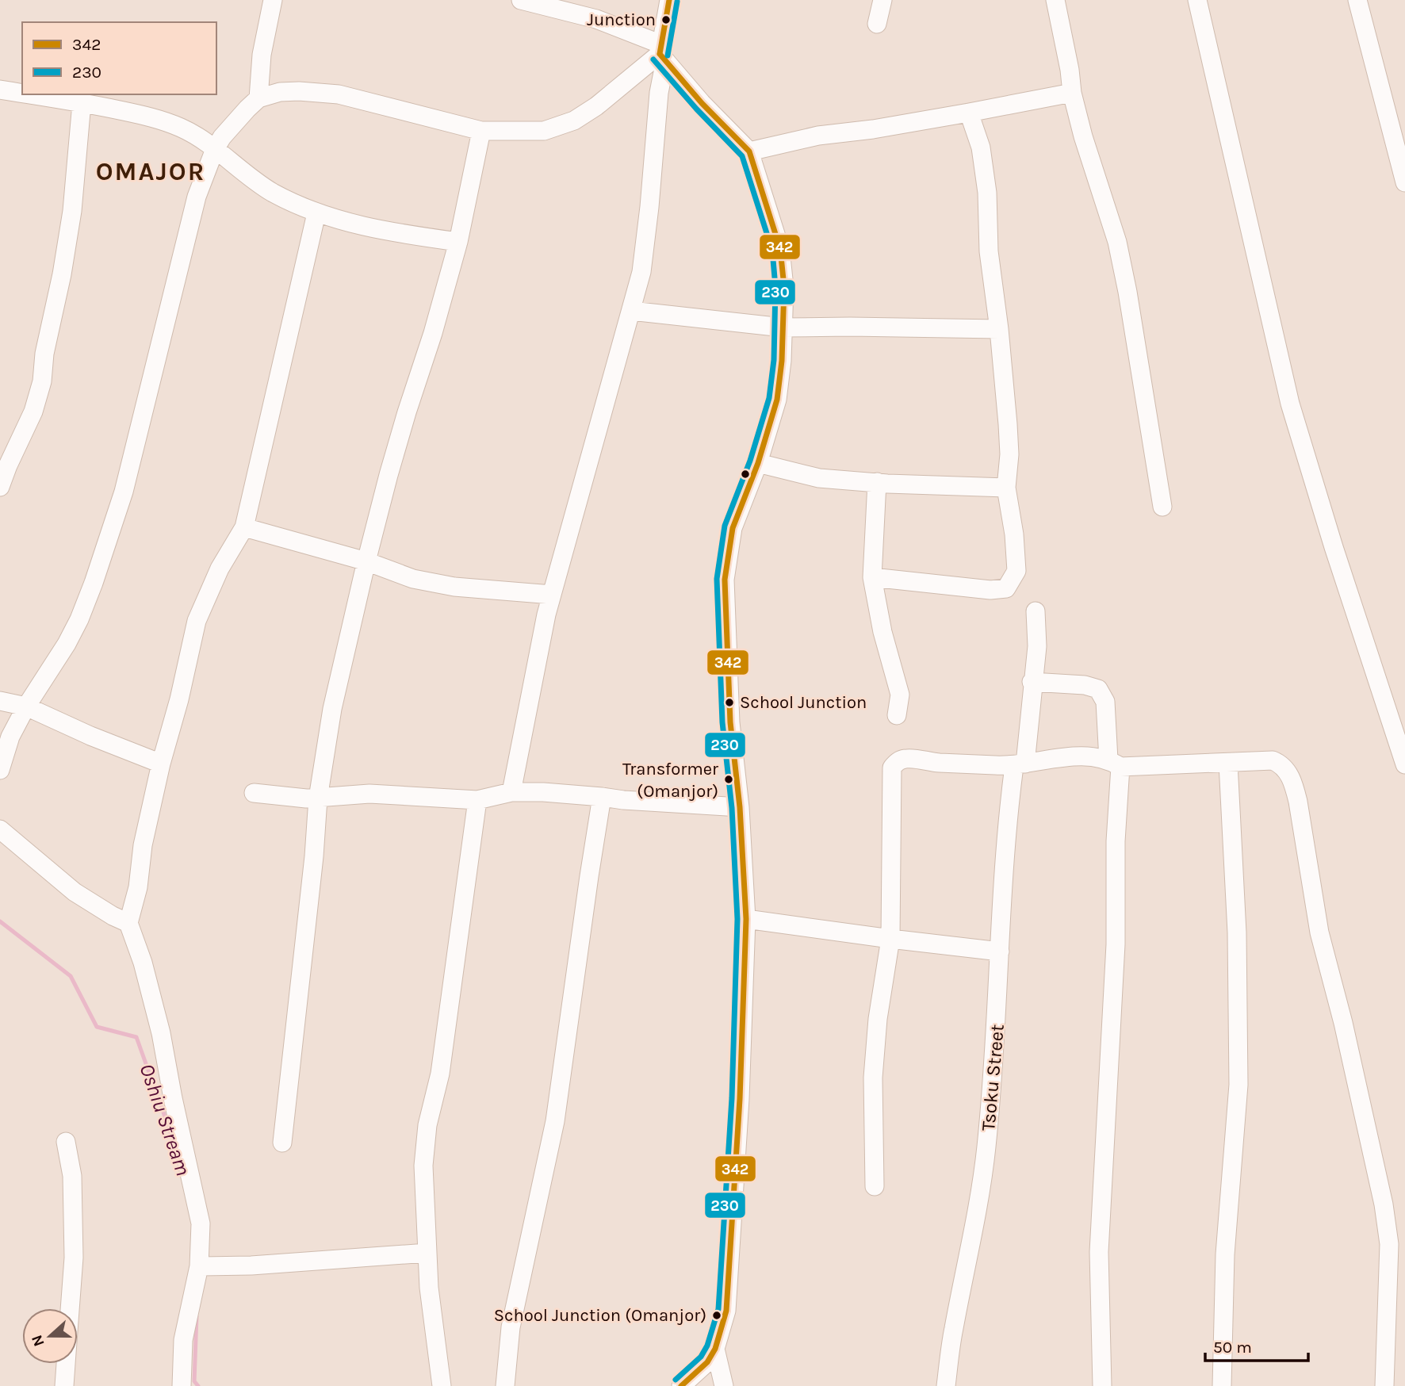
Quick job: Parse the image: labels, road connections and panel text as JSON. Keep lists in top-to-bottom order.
{
  "streets": {
    "street": ["Tsoku Street"]
  },
  "districts": ["OMAJOR"],
  "water": ["Oshiu Stream"],
  "places": [
    "Junction",
    "School Junction",
    "Transformer (Omanjor)",
    "School Junction (Omanjor)"
  ],
  "lines": ["transit line 342", "transit line 230"],
  "legend": ["342", "230"],
  "scale_bar": "50 m",
  "north": "left"
}
